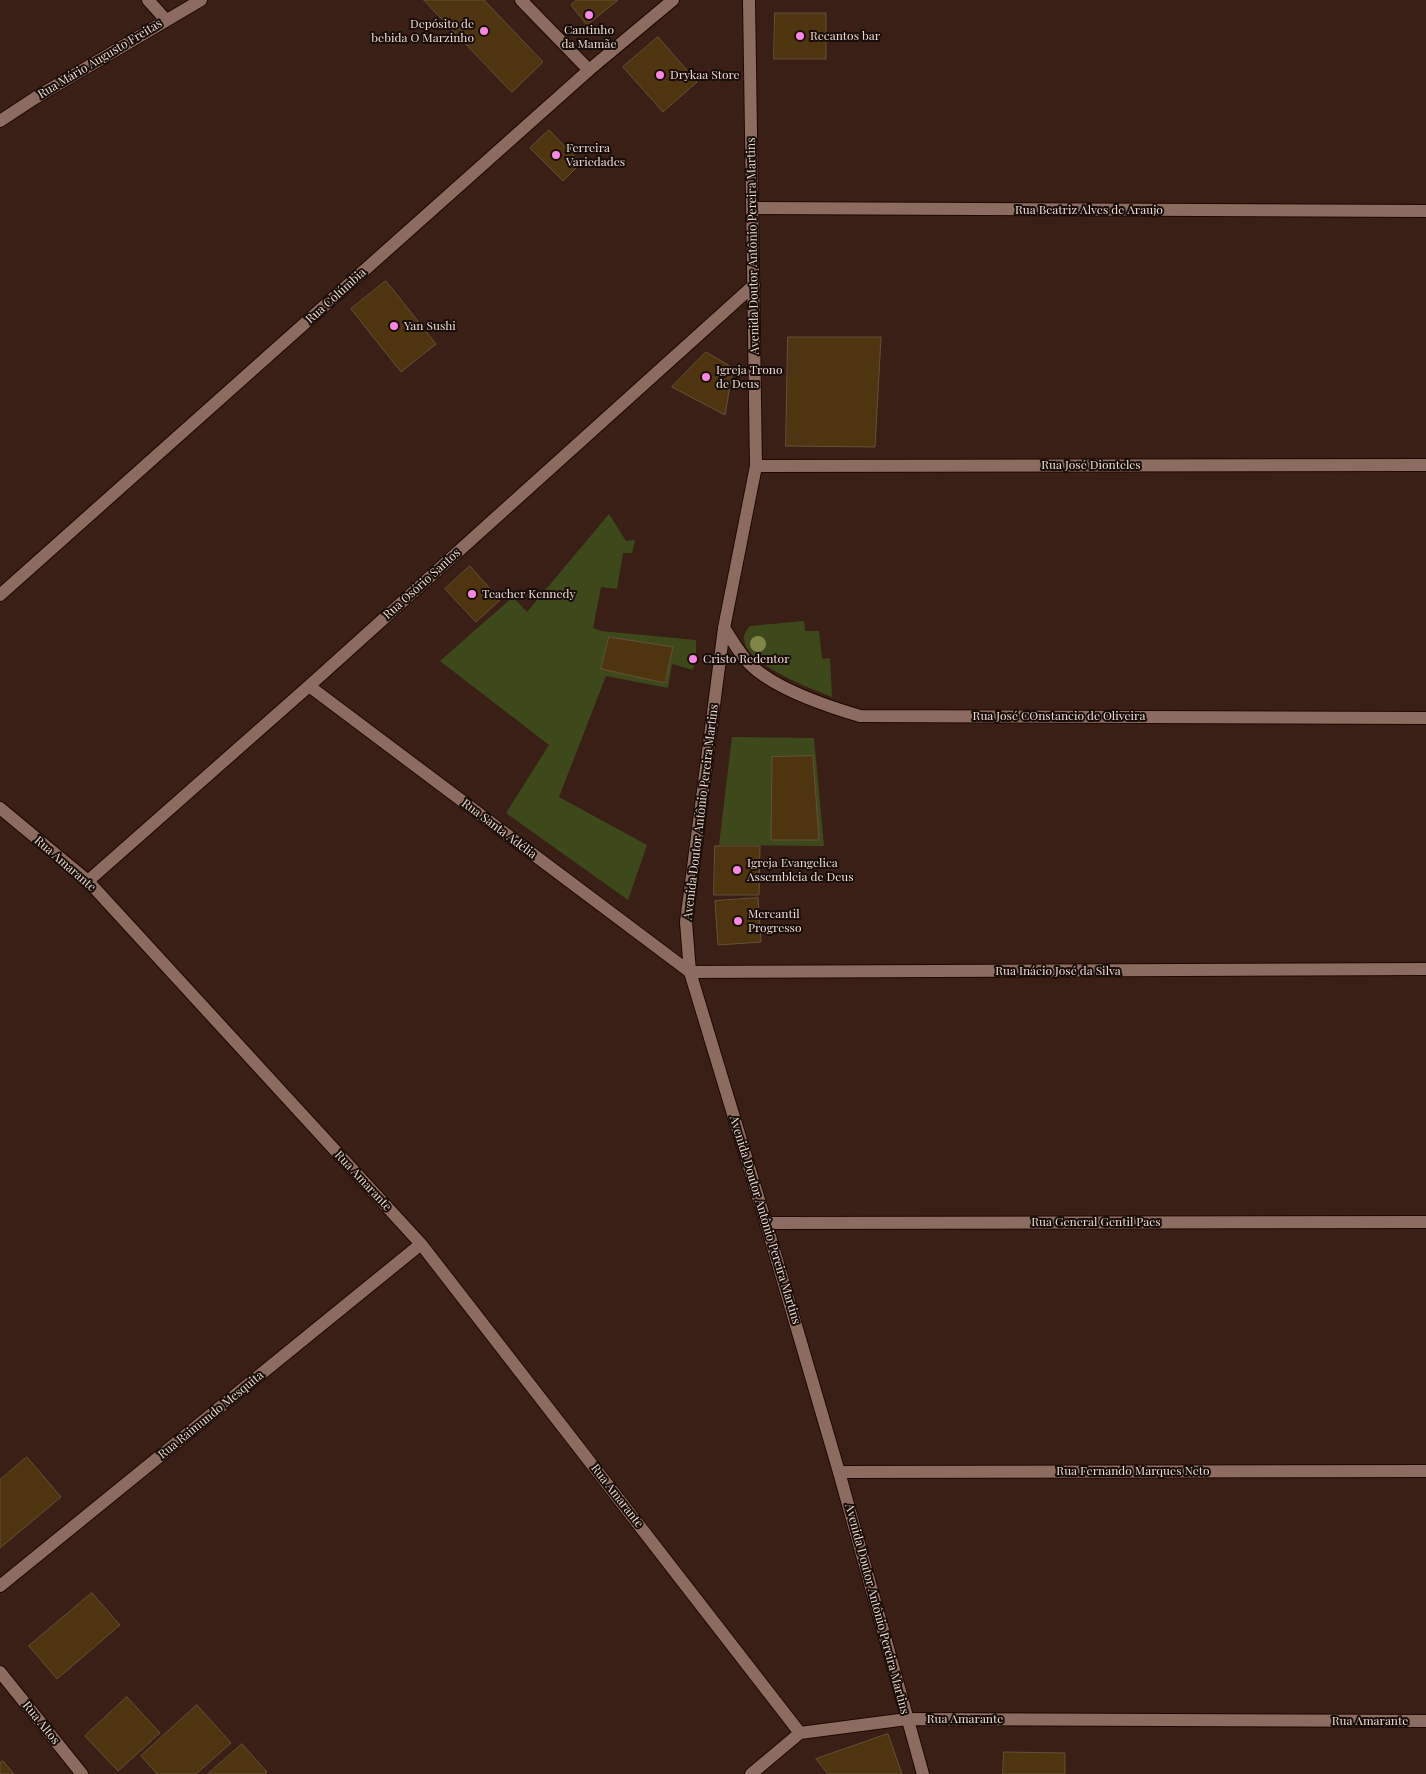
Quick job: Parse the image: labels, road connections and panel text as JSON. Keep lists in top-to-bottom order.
{
  "streets": {
    "street": [
      "Rua Mário Augusto Freitas",
      "Rua Beatriz Alves de Araujo",
      "Avenida Doutor Antônio Pereira Martins",
      "Rua Colúmbia",
      "Rua José Dionteles",
      "Rua Osório Santos",
      "Rua José COnstancio de Oliveira",
      "Rua Santa Adélia",
      "Rua Amarante",
      "Rua Inácio José da Silva",
      "Rua General Gentil Paes",
      "Rua Raimundo Mesquita",
      "Rua Fernando Marques Neto",
      "Rua Altos"
    ]
  },
  "crossings": [
    ["Rua Beatriz Alves de Araujo", "Avenida Doutor Antônio Pereira Martins"],
    ["Avenida Doutor Antônio Pereira Martins", "Rua José Dionteles"],
    ["Avenida Doutor Antônio Pereira Martins", "Rua Osório Santos"],
    ["Avenida Doutor Antônio Pereira Martins", "Rua José COnstancio de Oliveira"],
    ["Avenida Doutor Antônio Pereira Martins", "Rua Santa Adélia"],
    ["Avenida Doutor Antônio Pereira Martins", "Rua Amarante"],
    ["Avenida Doutor Antônio Pereira Martins", "Rua Inácio José da Silva"],
    ["Avenida Doutor Antônio Pereira Martins", "Rua General Gentil Paes"],
    ["Avenida Doutor Antônio Pereira Martins", "Rua Fernando Marques Neto"],
    ["Rua Osório Santos", "Rua Santa Adélia"],
    ["Rua Osório Santos", "Rua Amarante"],
    ["Rua Santa Adélia", "Rua Inácio José da Silva"],
    ["Rua Amarante", "Rua Raimundo Mesquita"]
  ],
  "places": [
    "Cantinho da Mamãe",
    "Depósito de bebida O Marzinho",
    "Recantos bar",
    "Drykaa Store",
    "Ferreira Variedades",
    "Yan Sushi",
    "Igreja Trono de Deus",
    "Teacher Kennedy",
    "Cristo Redentor",
    "Igreja Evangelica Assembleia de Deus",
    "Mercantil Progresso"
  ]
}
